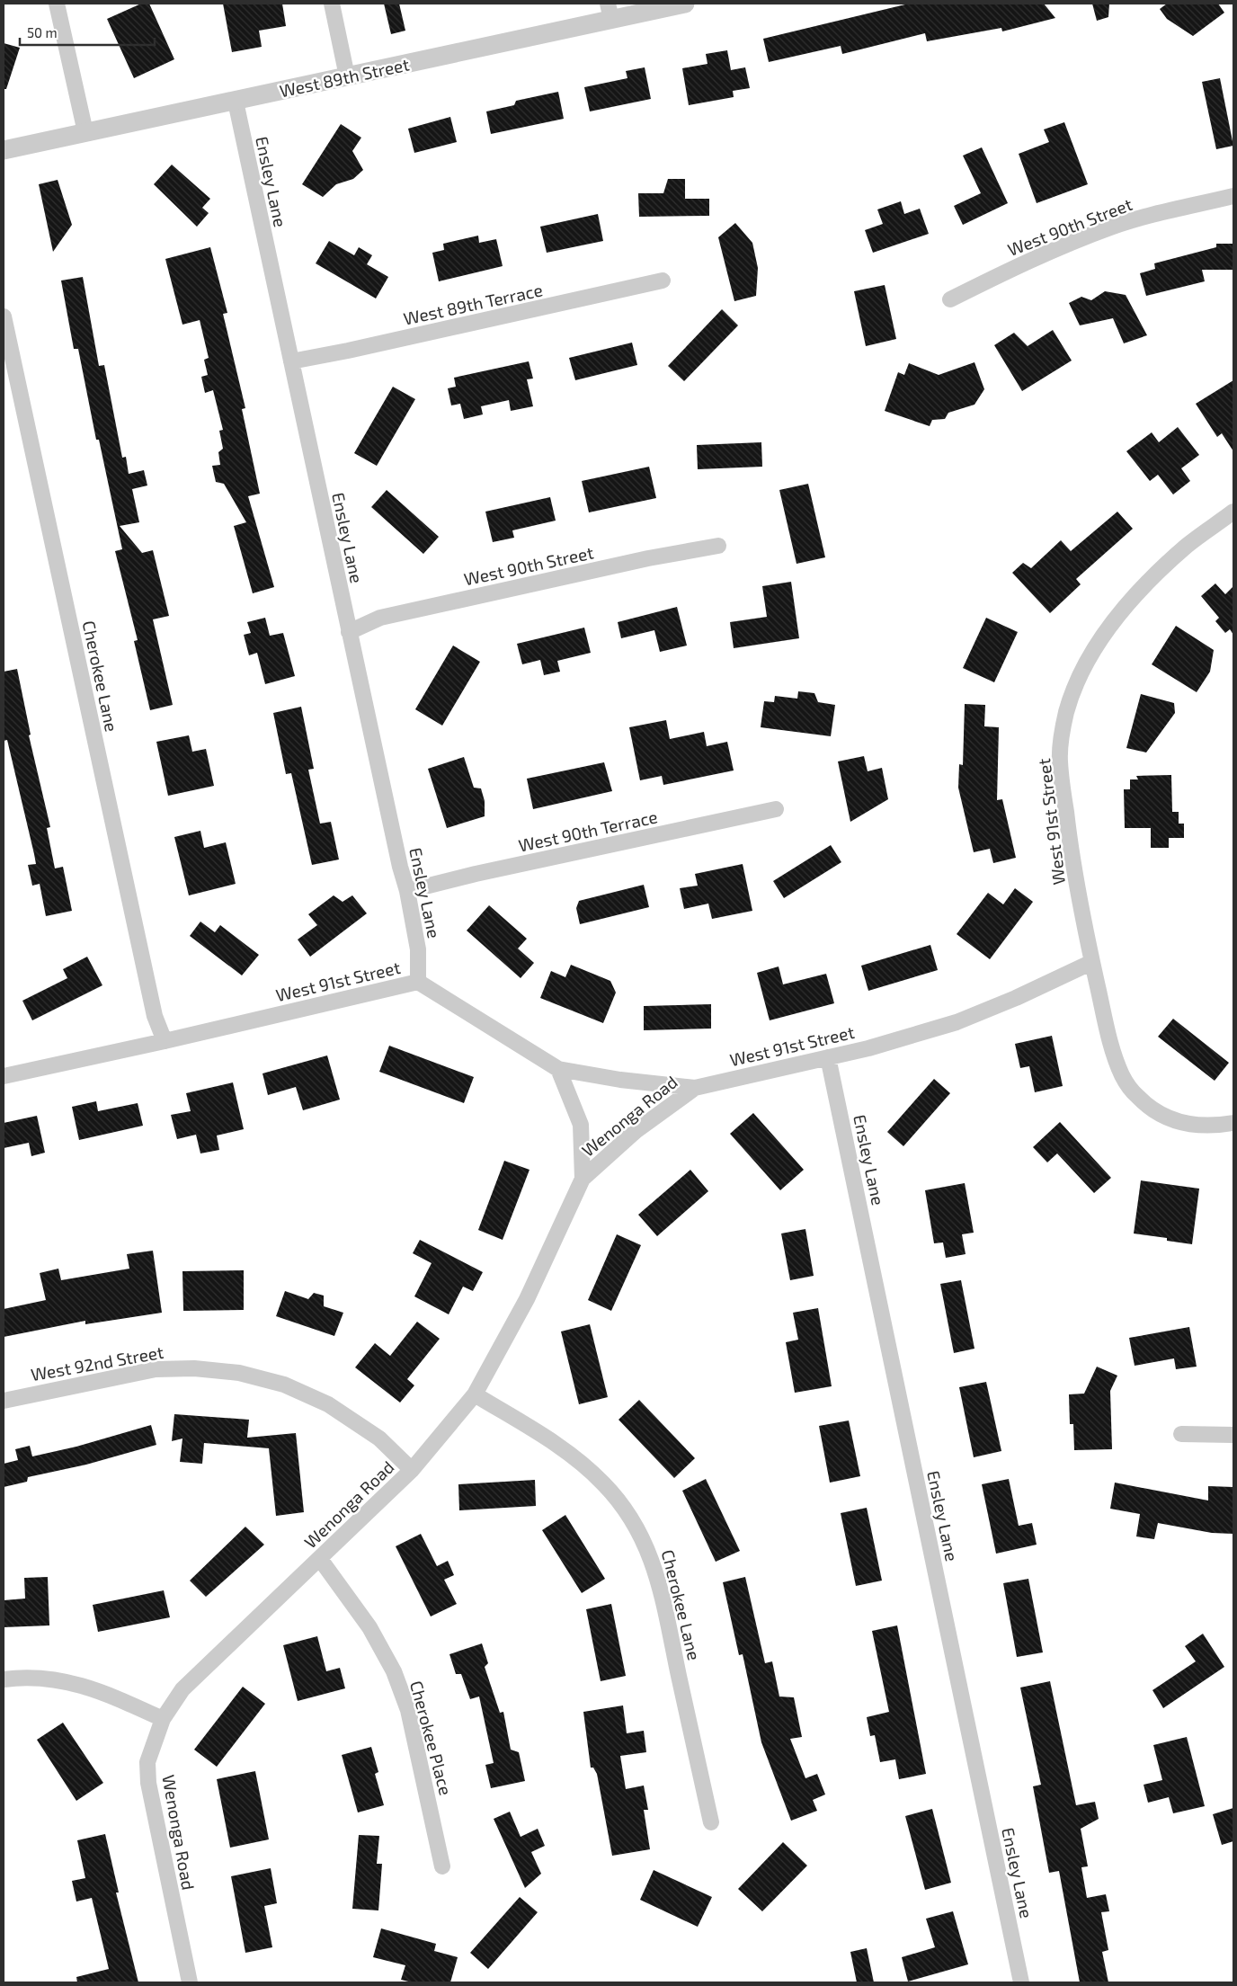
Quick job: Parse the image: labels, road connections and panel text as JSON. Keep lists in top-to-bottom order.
{
  "streets": {
    "street": [
      "West 89th Street",
      "Ensley Lane",
      "West 90th Street",
      "West 89th Terrace",
      "Cherokee Lane",
      "West 91st Street",
      "West 90th Terrace",
      "Wenonga Road",
      "West 92nd Street",
      "Cherokee Place"
    ]
  },
  "crossings": [
    ["West 89th Street", "Ensley Lane"],
    ["Ensley Lane", "West 90th Street"],
    ["Ensley Lane", "West 89th Terrace"],
    ["Ensley Lane", "West 91st Street"],
    ["Ensley Lane", "West 90th Terrace"],
    ["Cherokee Lane", "West 91st Street"],
    ["Cherokee Lane", "Wenonga Road"],
    ["West 91st Street", "Wenonga Road"],
    ["Wenonga Road", "West 92nd Street"],
    ["Wenonga Road", "Cherokee Place"]
  ],
  "scale_bar": "50 m"
}
